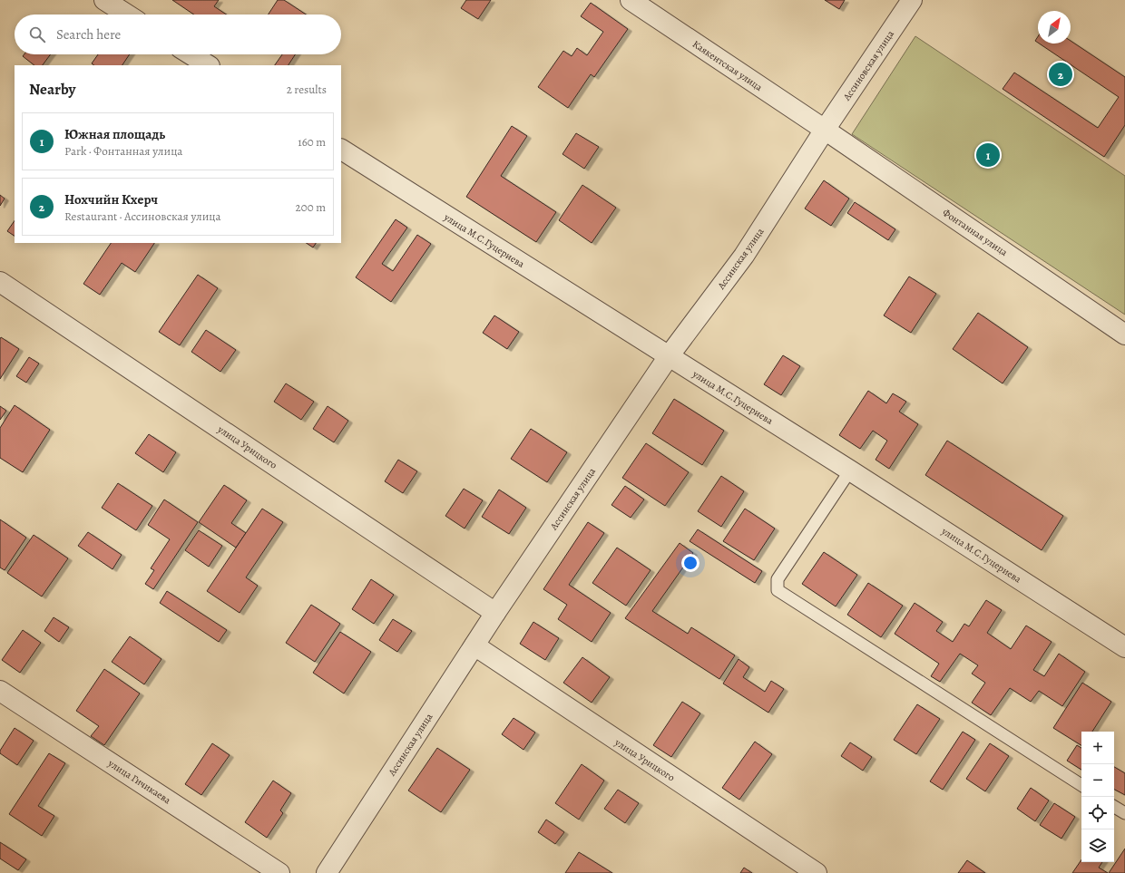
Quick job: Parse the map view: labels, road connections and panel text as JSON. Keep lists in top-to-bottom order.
{
  "streets": {
    "street": [
      "Каякентская улица",
      "Ассиновская улица",
      "Фонтанная улица",
      "улица М.С.Гуцериева",
      "Ассинская улица",
      "улица Урицкого",
      "улица Гичикаева"
    ]
  },
  "crossings": [
    ["Каякентская улица", "Ассиновская улица"],
    ["Каякентская улица", "Фонтанная улица"],
    ["Каякентская улица", "Ассинская улица"],
    ["Ассиновская улица", "Фонтанная улица"],
    ["Ассиновская улица", "Ассинская улица"],
    ["Фонтанная улица", "Ассинская улица"],
    ["улица М.С.Гуцериева", "Ассинская улица"],
    ["Ассинская улица", "улица Урицкого"]
  ],
  "north": "top right",
  "page": {
    "search": "Search here",
    "pins": ["2", "1"],
    "heading": ["Nearby", "2 results"],
    "list": [
      {
        "mark": "1",
        "name": "Южная площадь",
        "note": "Park · Фонтанная улица",
        "value": "160 m"
      },
      {
        "mark": "2",
        "name": "Нохчийн Кхерч",
        "note": "Restaurant · Ассиновская улица",
        "value": "200 m"
      }
    ],
    "map_buttons": ["+", "−"]
  }
}
